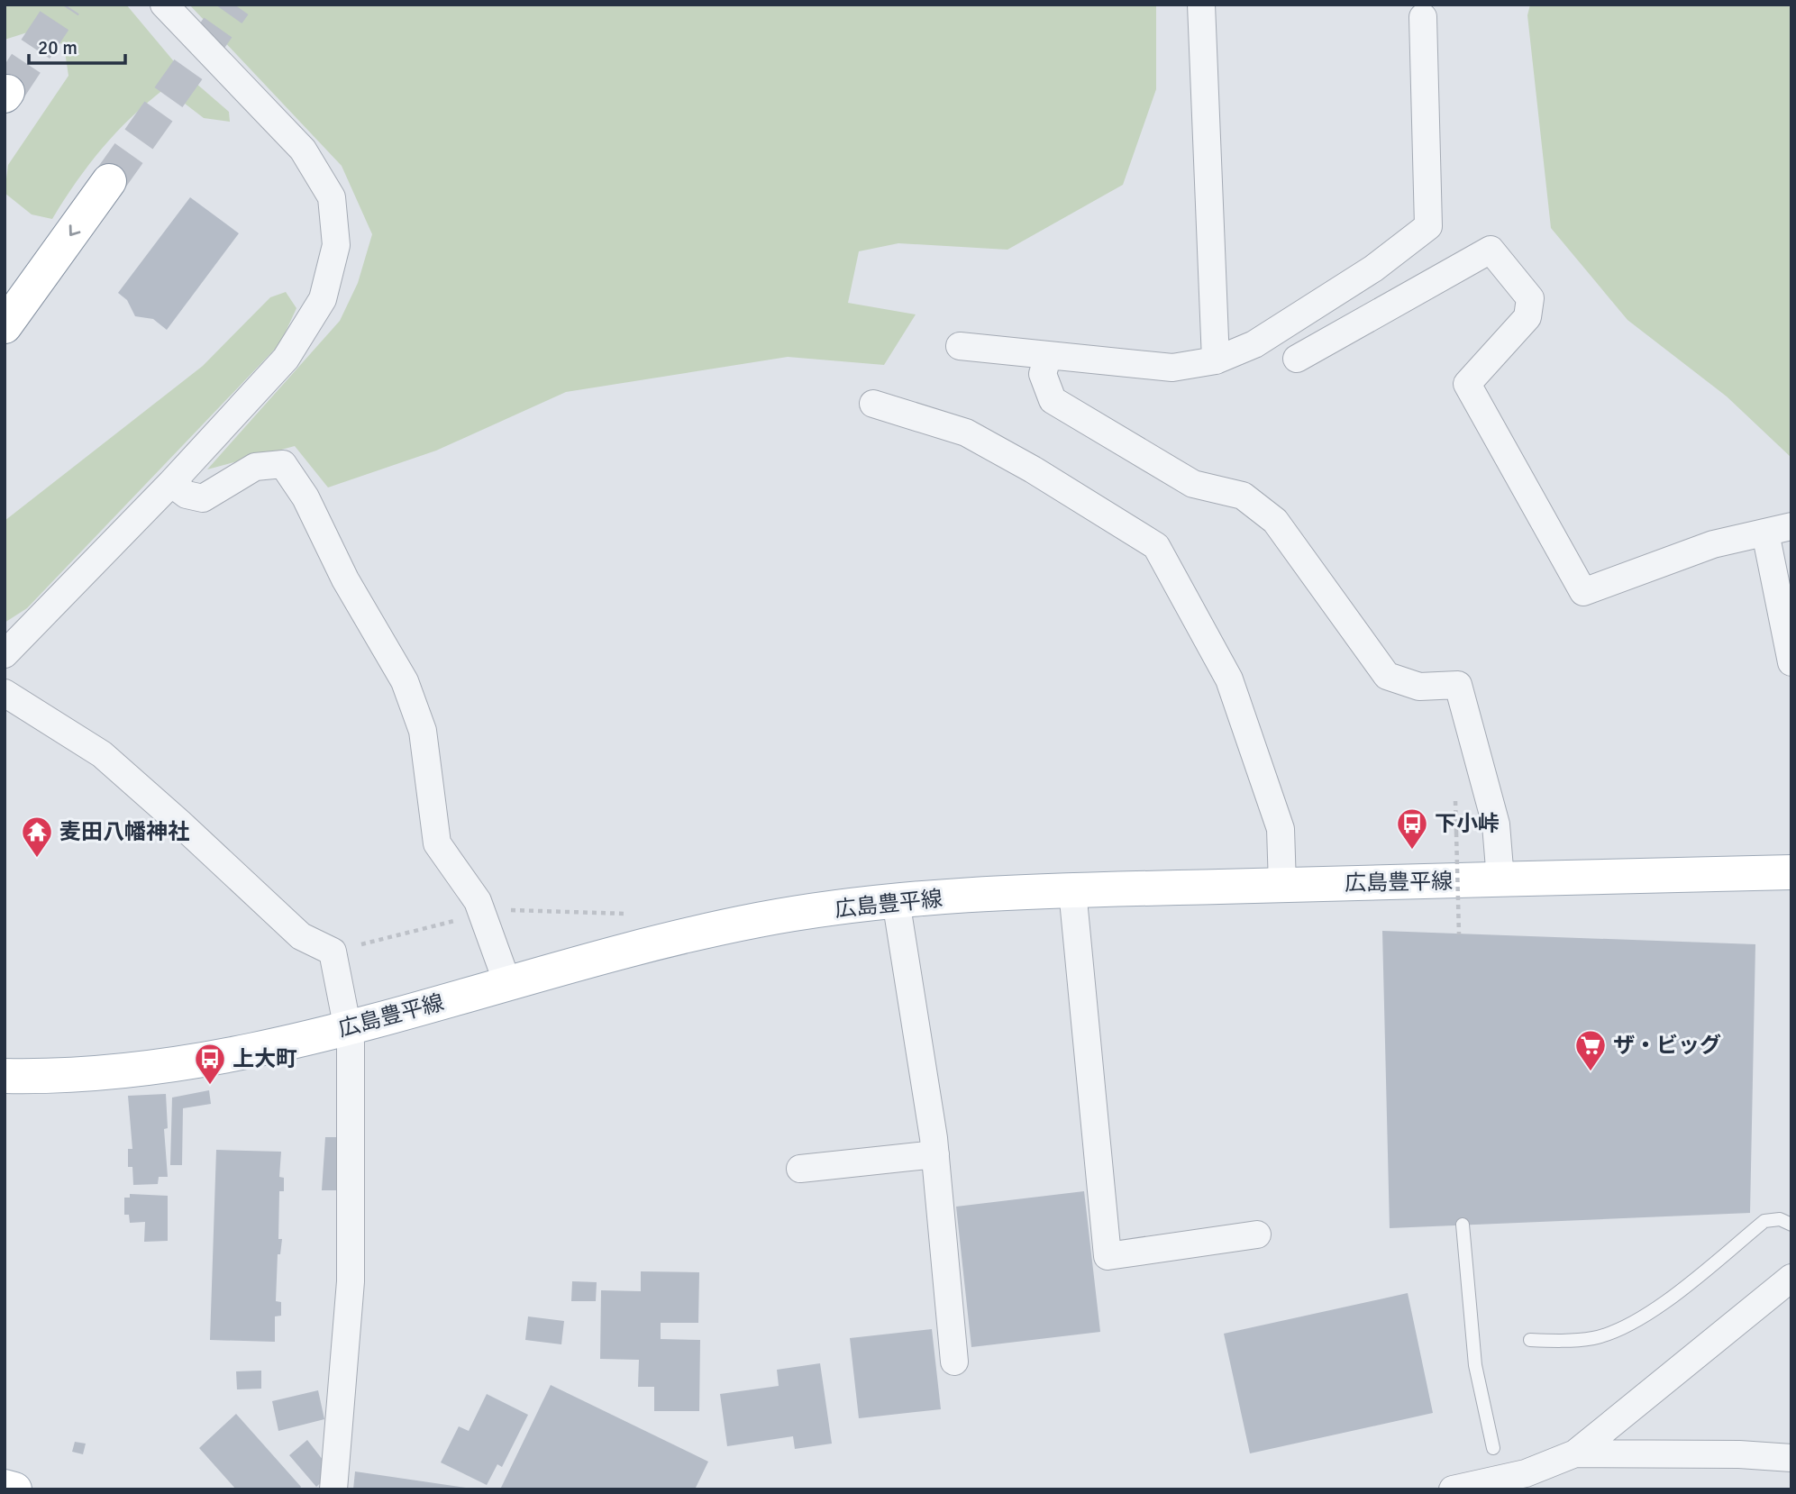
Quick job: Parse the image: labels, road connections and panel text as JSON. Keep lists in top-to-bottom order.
{
  "streets": {
    "main road": ["広島豊平線"]
  },
  "places": {
    "bus stop": ["下小峠", "上大町"],
    "temple": ["麦田八幡神社"],
    "supermarket": ["ザ・ビッグ"]
  },
  "scale_bar": "20 m"
}
